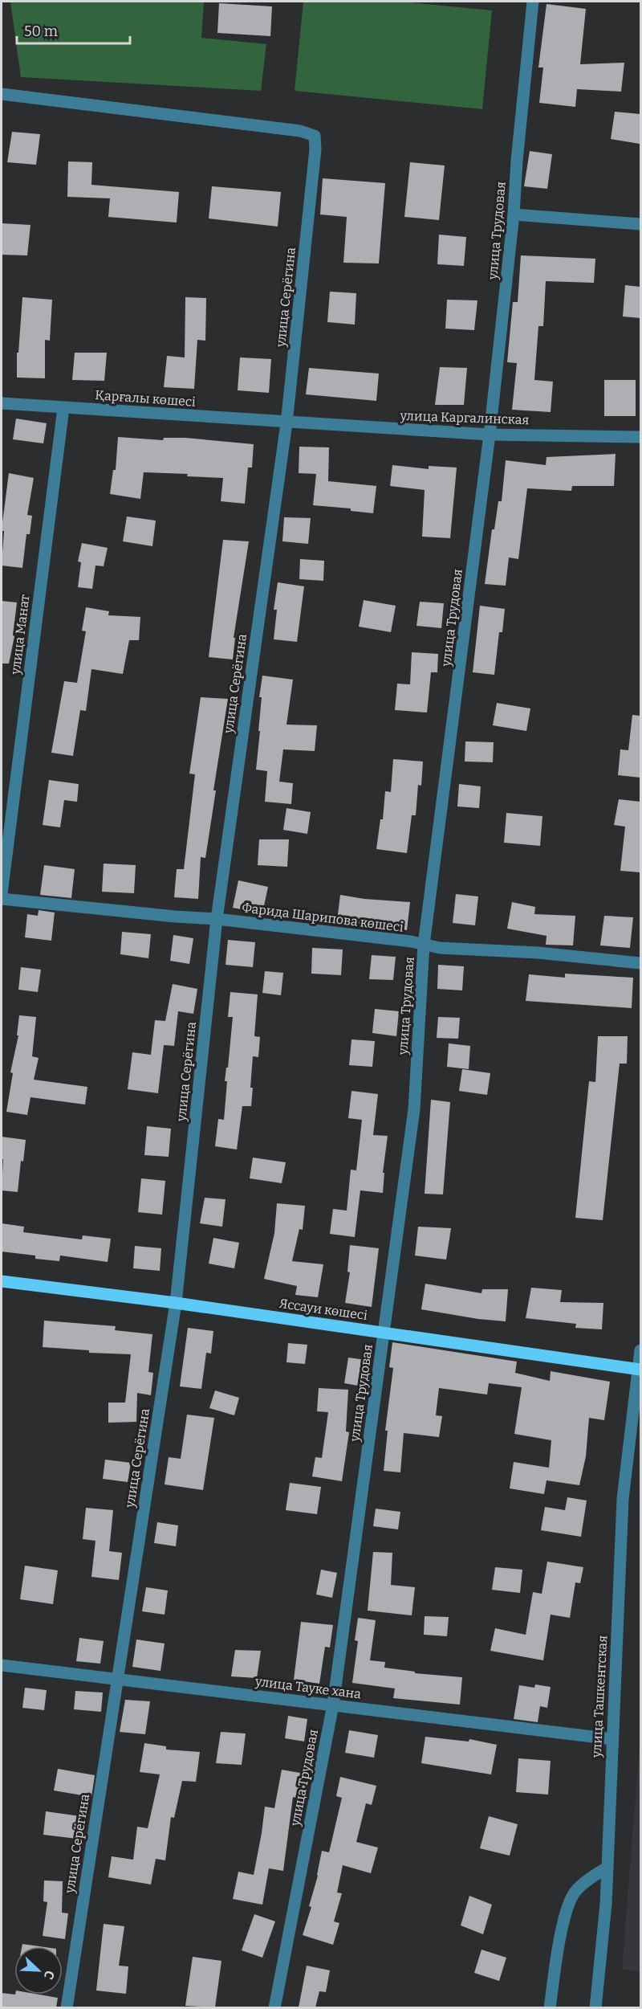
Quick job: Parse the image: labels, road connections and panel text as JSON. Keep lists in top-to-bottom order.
{
  "streets": {
    "main road": ["Яссауи көшесі"],
    "street": [
      "улица Трудовая",
      "улица Серёгина",
      "Қарғалы көшесі",
      "улица Каргалинская",
      "улица Манат",
      "Фарида Шарипова көшесі",
      "улица Тауке хана",
      "улица Ташкентская"
    ]
  },
  "crossings": [
    ["улица Трудовая", "улица Каргалинская"],
    ["улица Трудовая", "Фарида Шарипова көшесі"],
    ["улица Трудовая", "Яссауи көшесі"],
    ["улица Трудовая", "улица Тауке хана"],
    ["улица Серёгина", "Қарғалы көшесі"],
    ["улица Серёгина", "улица Каргалинская"],
    ["улица Серёгина", "Фарида Шарипова көшесі"],
    ["улица Серёгина", "Яссауи көшесі"],
    ["улица Серёгина", "улица Тауке хана"],
    ["Қарғалы көшесі", "улица Каргалинская"],
    ["Қарғалы көшесі", "улица Манат"],
    ["Яссауи көшесі", "улица Ташкентская"],
    ["улица Тауке хана", "улица Ташкентская"]
  ],
  "scale_bar": "50 m",
  "north": "bottom right"
}
